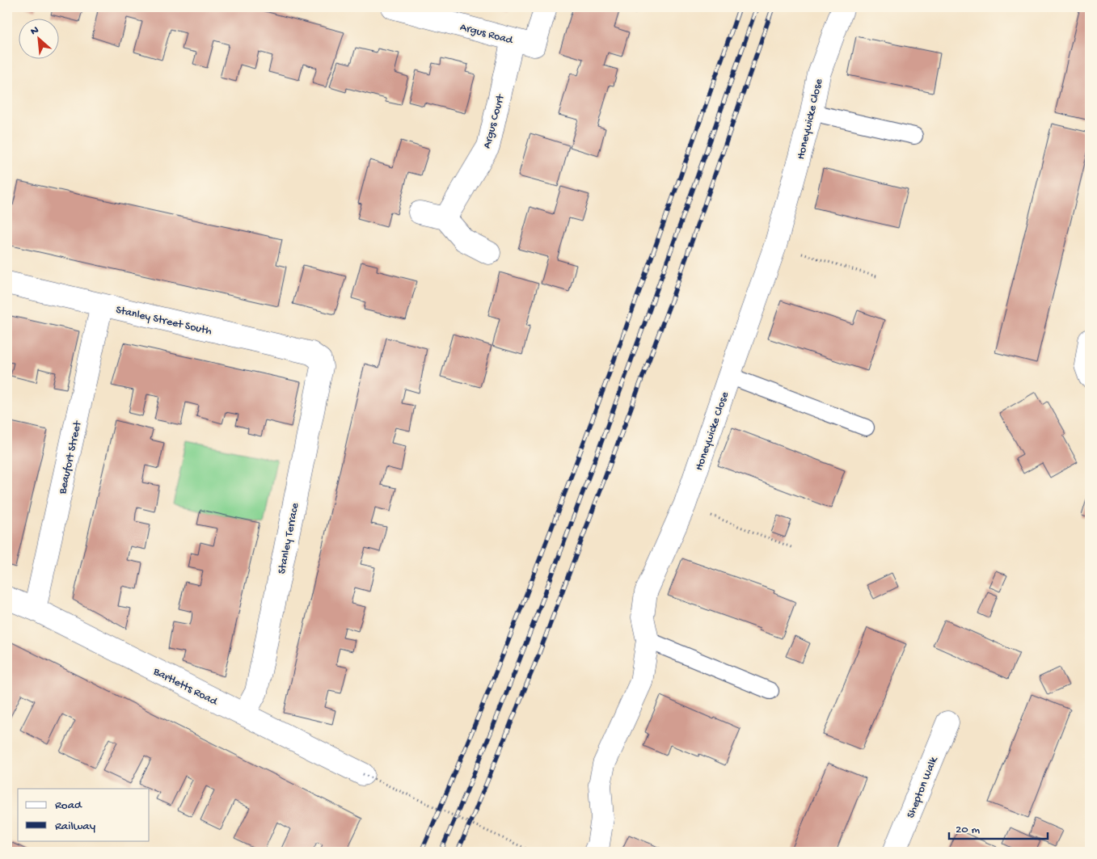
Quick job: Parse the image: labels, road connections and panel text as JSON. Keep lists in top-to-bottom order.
{
  "streets": {
    "street": [
      "Argus Road",
      "Honeywicke Close",
      "Argus Court",
      "Stanley Street South",
      "Beaufort Street",
      "Stanley Terrace",
      "Bartletts Road",
      "Shepton Walk"
    ]
  },
  "crossings": [
    ["Argus Road", "Argus Court"],
    ["Stanley Street South", "Beaufort Street"],
    ["Stanley Street South", "Stanley Terrace"],
    ["Beaufort Street", "Bartletts Road"],
    ["Stanley Terrace", "Bartletts Road"]
  ],
  "legend": ["Road", "Railway"],
  "scale_bar": "20 m",
  "north": "top left"
}
